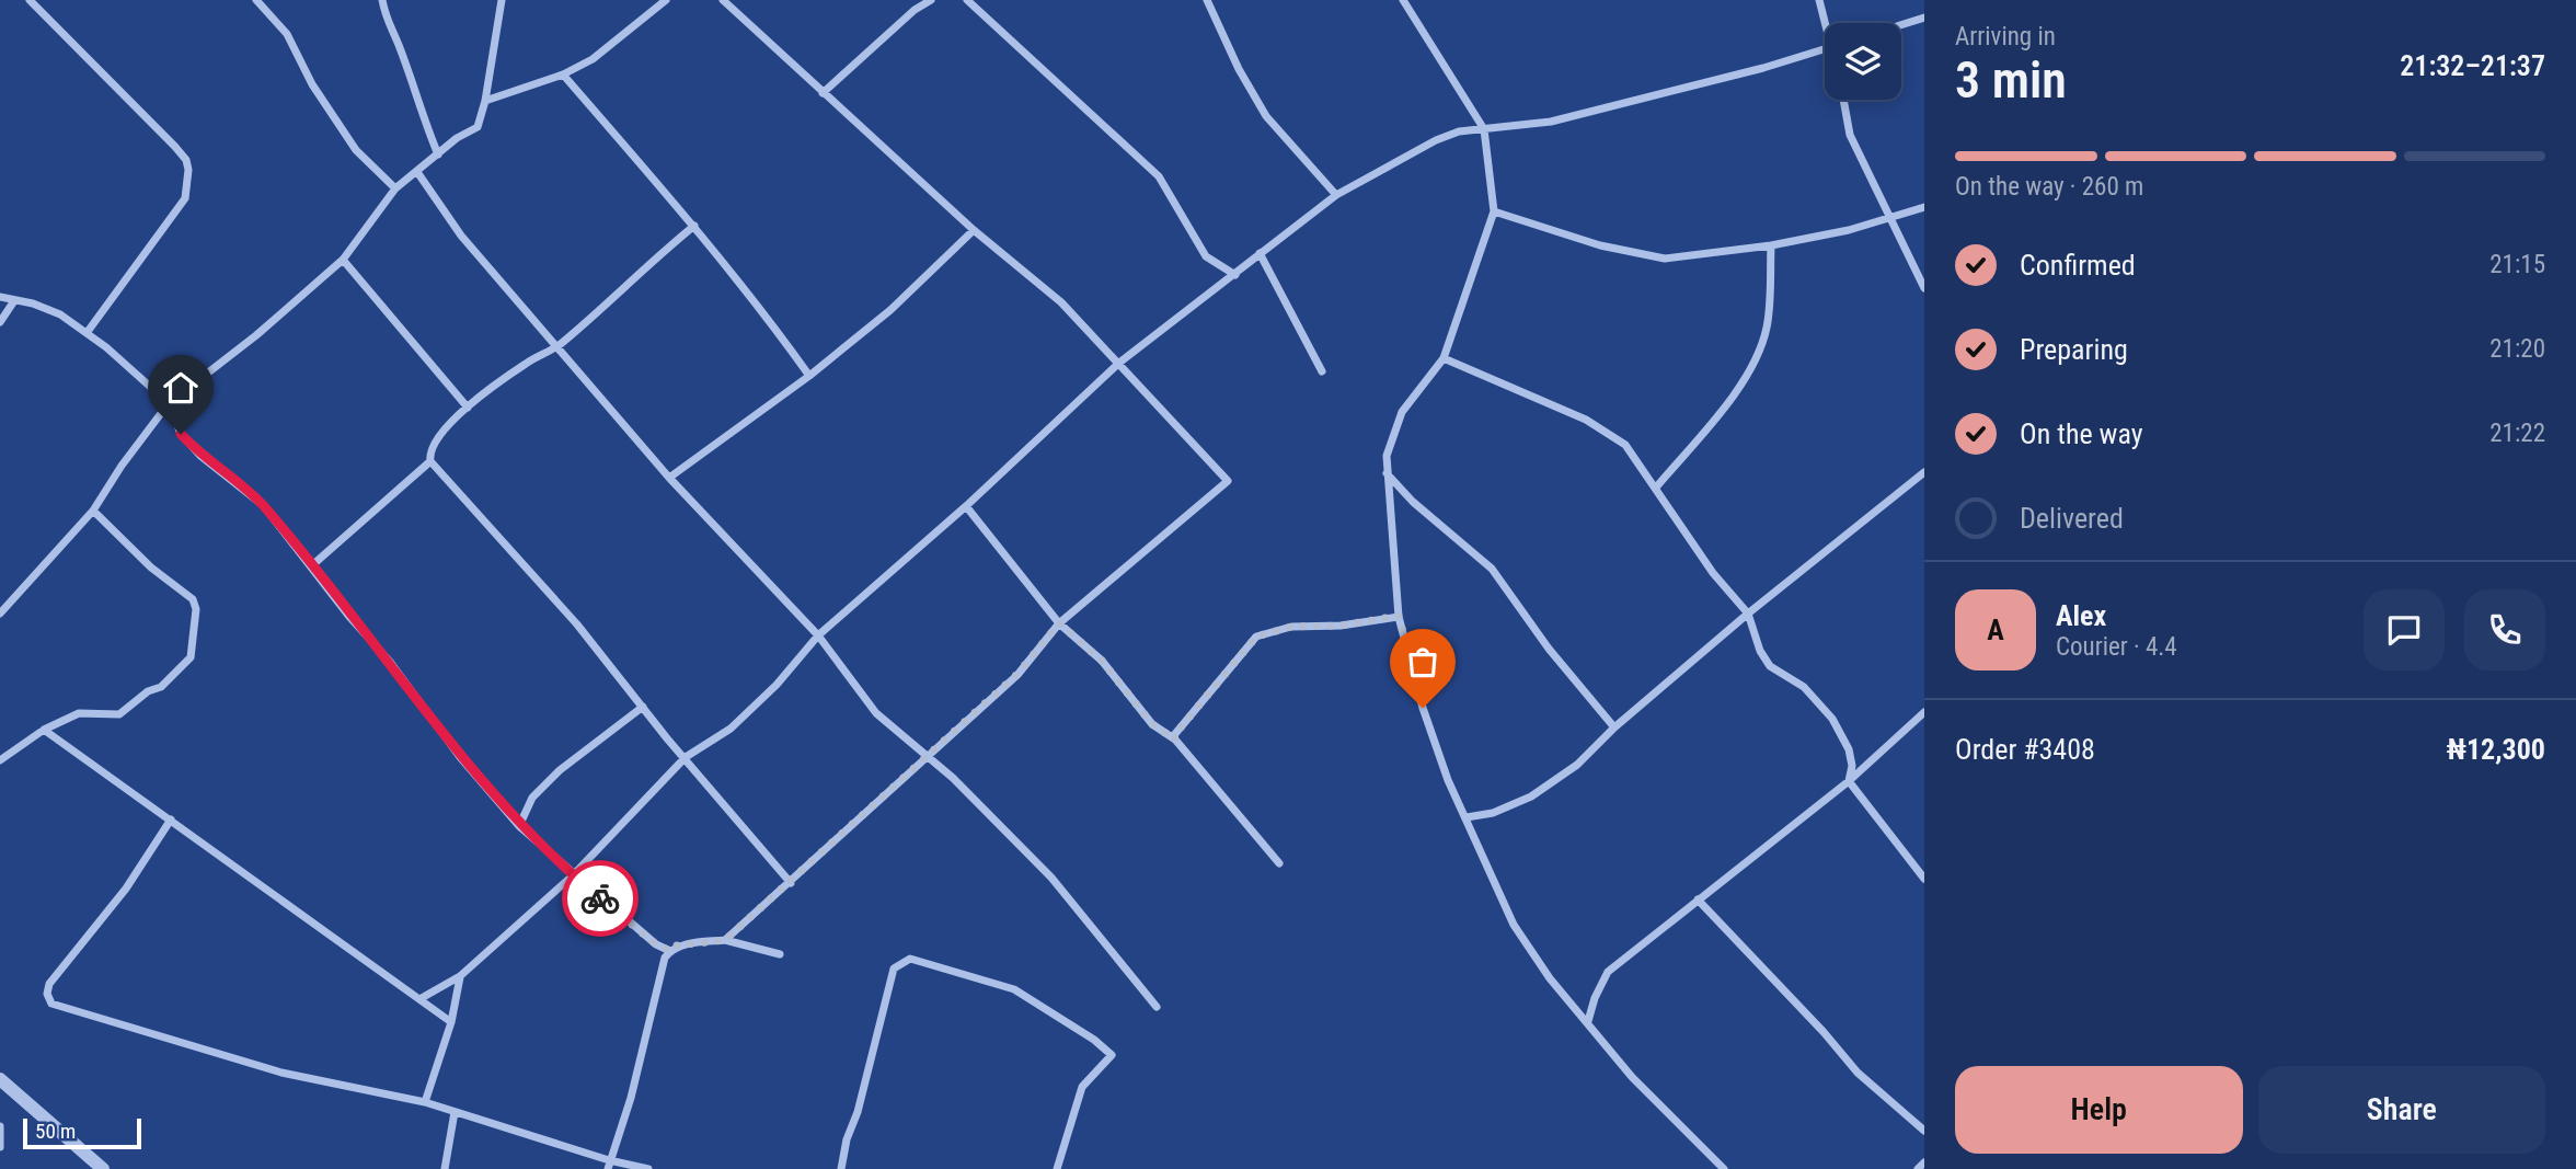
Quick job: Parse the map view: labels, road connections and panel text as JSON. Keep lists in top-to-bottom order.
{
  "scale_bar": "50 m",
  "page": {
    "heading": ["3 min", "Arriving in", "21:32–21:37"],
    "panel": [
      "Alex",
      "Courier · 4.4",
      "Order #3408",
      "₦12,300"
    ],
    "bar": "On the way · 260 m",
    "list": [
      ["Confirmed", "21:15"],
      ["Preparing", "21:20"],
      ["On the way", "21:22"],
      "Delivered"
    ],
    "round": "A",
    "buttons": ["Help", "Share"],
    "scale": "50 m"
  }
}
